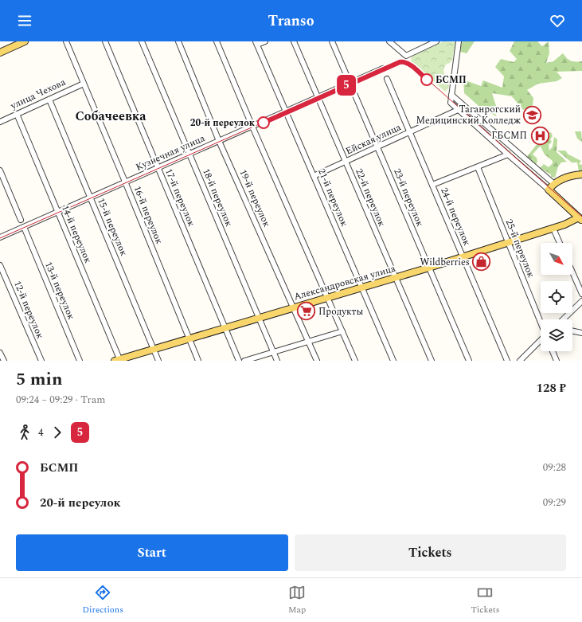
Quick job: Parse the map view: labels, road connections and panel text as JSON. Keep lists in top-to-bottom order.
{
  "streets": {
    "main road": ["Александровская улица"],
    "street": [
      "улица Чехова",
      "Ейская улица",
      "Кузнечная улица",
      "17-й переулок",
      "18-й переулок",
      "21-й переулок",
      "22-й переулок",
      "23-й переулок",
      "19-й переулок",
      "16-й переулок",
      "24-й переулок",
      "15-й переулок",
      "14-й переулок",
      "25-й переулок",
      "13-й переулок",
      "12-й переулок"
    ]
  },
  "crossings": [
    ["улица Чехова", "16-й переулок"],
    ["улица Чехова", "15-й переулок"],
    ["улица Чехова", "14-й переулок"],
    ["Ейская улица", "21-й переулок"],
    ["Ейская улица", "22-й переулок"],
    ["Ейская улица", "23-й переулок"],
    ["Ейская улица", "24-й переулок"],
    ["Кузнечная улица", "17-й переулок"],
    ["Кузнечная улица", "18-й переулок"],
    ["Кузнечная улица", "21-й переулок"],
    ["Кузнечная улица", "22-й переулок"],
    ["Кузнечная улица", "23-й переулок"],
    ["Кузнечная улица", "19-й переулок"],
    ["Кузнечная улица", "16-й переулок"],
    ["Кузнечная улица", "15-й переулок"],
    ["Кузнечная улица", "14-й переулок"],
    ["Кузнечная улица", "13-й переулок"],
    ["17-й переулок", "Александровская улица"],
    ["18-й переулок", "Александровская улица"],
    ["21-й переулок", "Александровская улица"],
    ["22-й переулок", "Александровская улица"],
    ["23-й переулок", "Александровская улица"],
    ["19-й переулок", "Александровская улица"],
    ["16-й переулок", "Александровская улица"],
    ["24-й переулок", "Александровская улица"],
    ["15-й переулок", "Александровская улица"],
    ["14-й переулок", "Александровская улица"],
    ["25-й переулок", "Александровская улица"]
  ],
  "districts": ["Собачеевка"],
  "places": {
    "other": ["БСМП", "20-й переулок"],
    "school or university": ["Таганрогский Медицинский Колледж"],
    "hospital": ["ГБСМП"],
    "shop": ["Wildberries"],
    "supermarket": ["Продукты"]
  },
  "lines": ["tram line 5"],
  "north": "bottom right",
  "page": {
    "header": "Transo",
    "on_map": "5",
    "heading": ["5 min", "09:24 – 09:29 · Tram", "128 ₽"],
    "legs": ["4", "5"],
    "list": [
      {
        "name": "БСМП",
        "value": "09:28"
      },
      {
        "name": "20-й переулок",
        "value": "09:29"
      }
    ],
    "buttons": ["Start", "Tickets"],
    "tabs": ["Directions", "Map", "Tickets"]
  }
}
